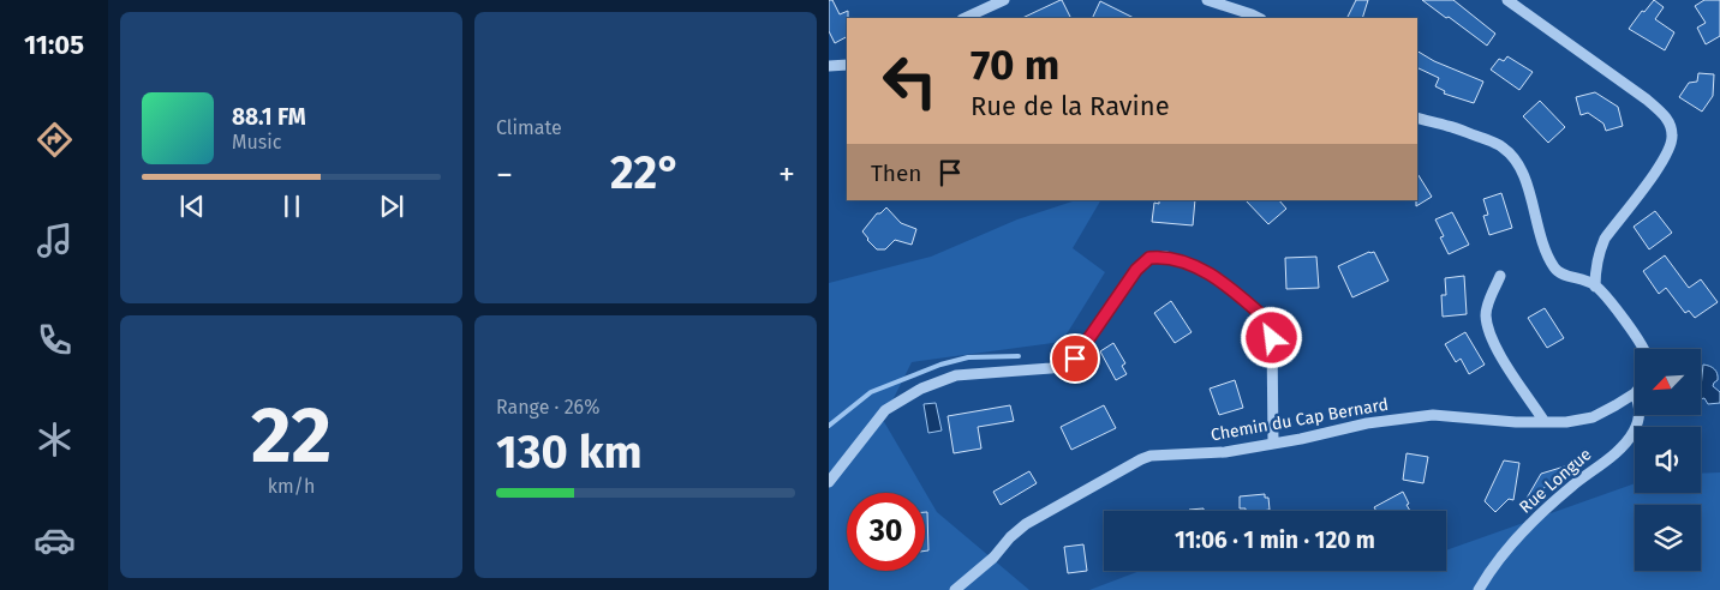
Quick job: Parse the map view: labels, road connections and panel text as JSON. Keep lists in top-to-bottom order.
{
  "streets": {
    "street": ["Chemin du Cap Bernard", "Rue Longue"]
  },
  "north": "bottom left",
  "page": {
    "tabs": "11:05",
    "tile": [
      "Climate",
      ["22", "km/h"],
      ["Range · 26%", "130 km"]
    ],
    "turn": ["70 m", "Rue de la Ravine"],
    "song": ["88.1 FM", "Music"],
    "then": "Then",
    "heat": ["−", "22°", "+"],
    "limit": "30",
    "trip": "11:06 · 1 min · 120 m"
  }
}
